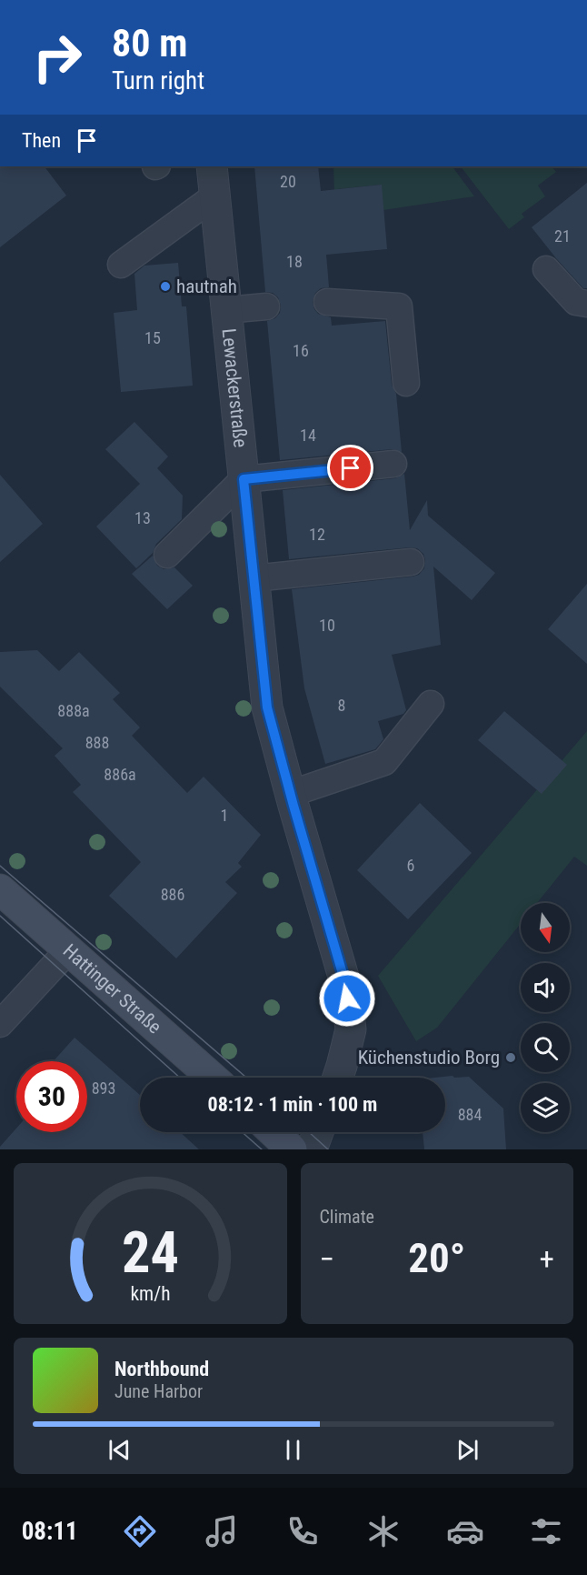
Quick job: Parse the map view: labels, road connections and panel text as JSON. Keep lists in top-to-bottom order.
{
  "streets": {
    "street": ["Lewackerstraße", "Hattinger Straße"]
  },
  "places": ["hautnah", "Küchenstudio Borg"],
  "house_numbers": [
    "20",
    "21",
    "18",
    "15",
    "16",
    "14",
    "13",
    "12",
    "10",
    "8",
    "888a",
    "888",
    "886a",
    "1",
    "6",
    "886",
    "893",
    "884"
  ],
  "north": "bottom",
  "page": {
    "turn": ["80 m", "Turn right"],
    "then": "Then",
    "limit": "30",
    "trip": "08:12 · 1 min · 100 m",
    "tile": "Climate",
    "heat": ["−", "20°", "+"],
    "song": ["Northbound", "June Harbor"],
    "tabs": "08:11",
    "gauge": ["24", "km/h"]
  }
}
